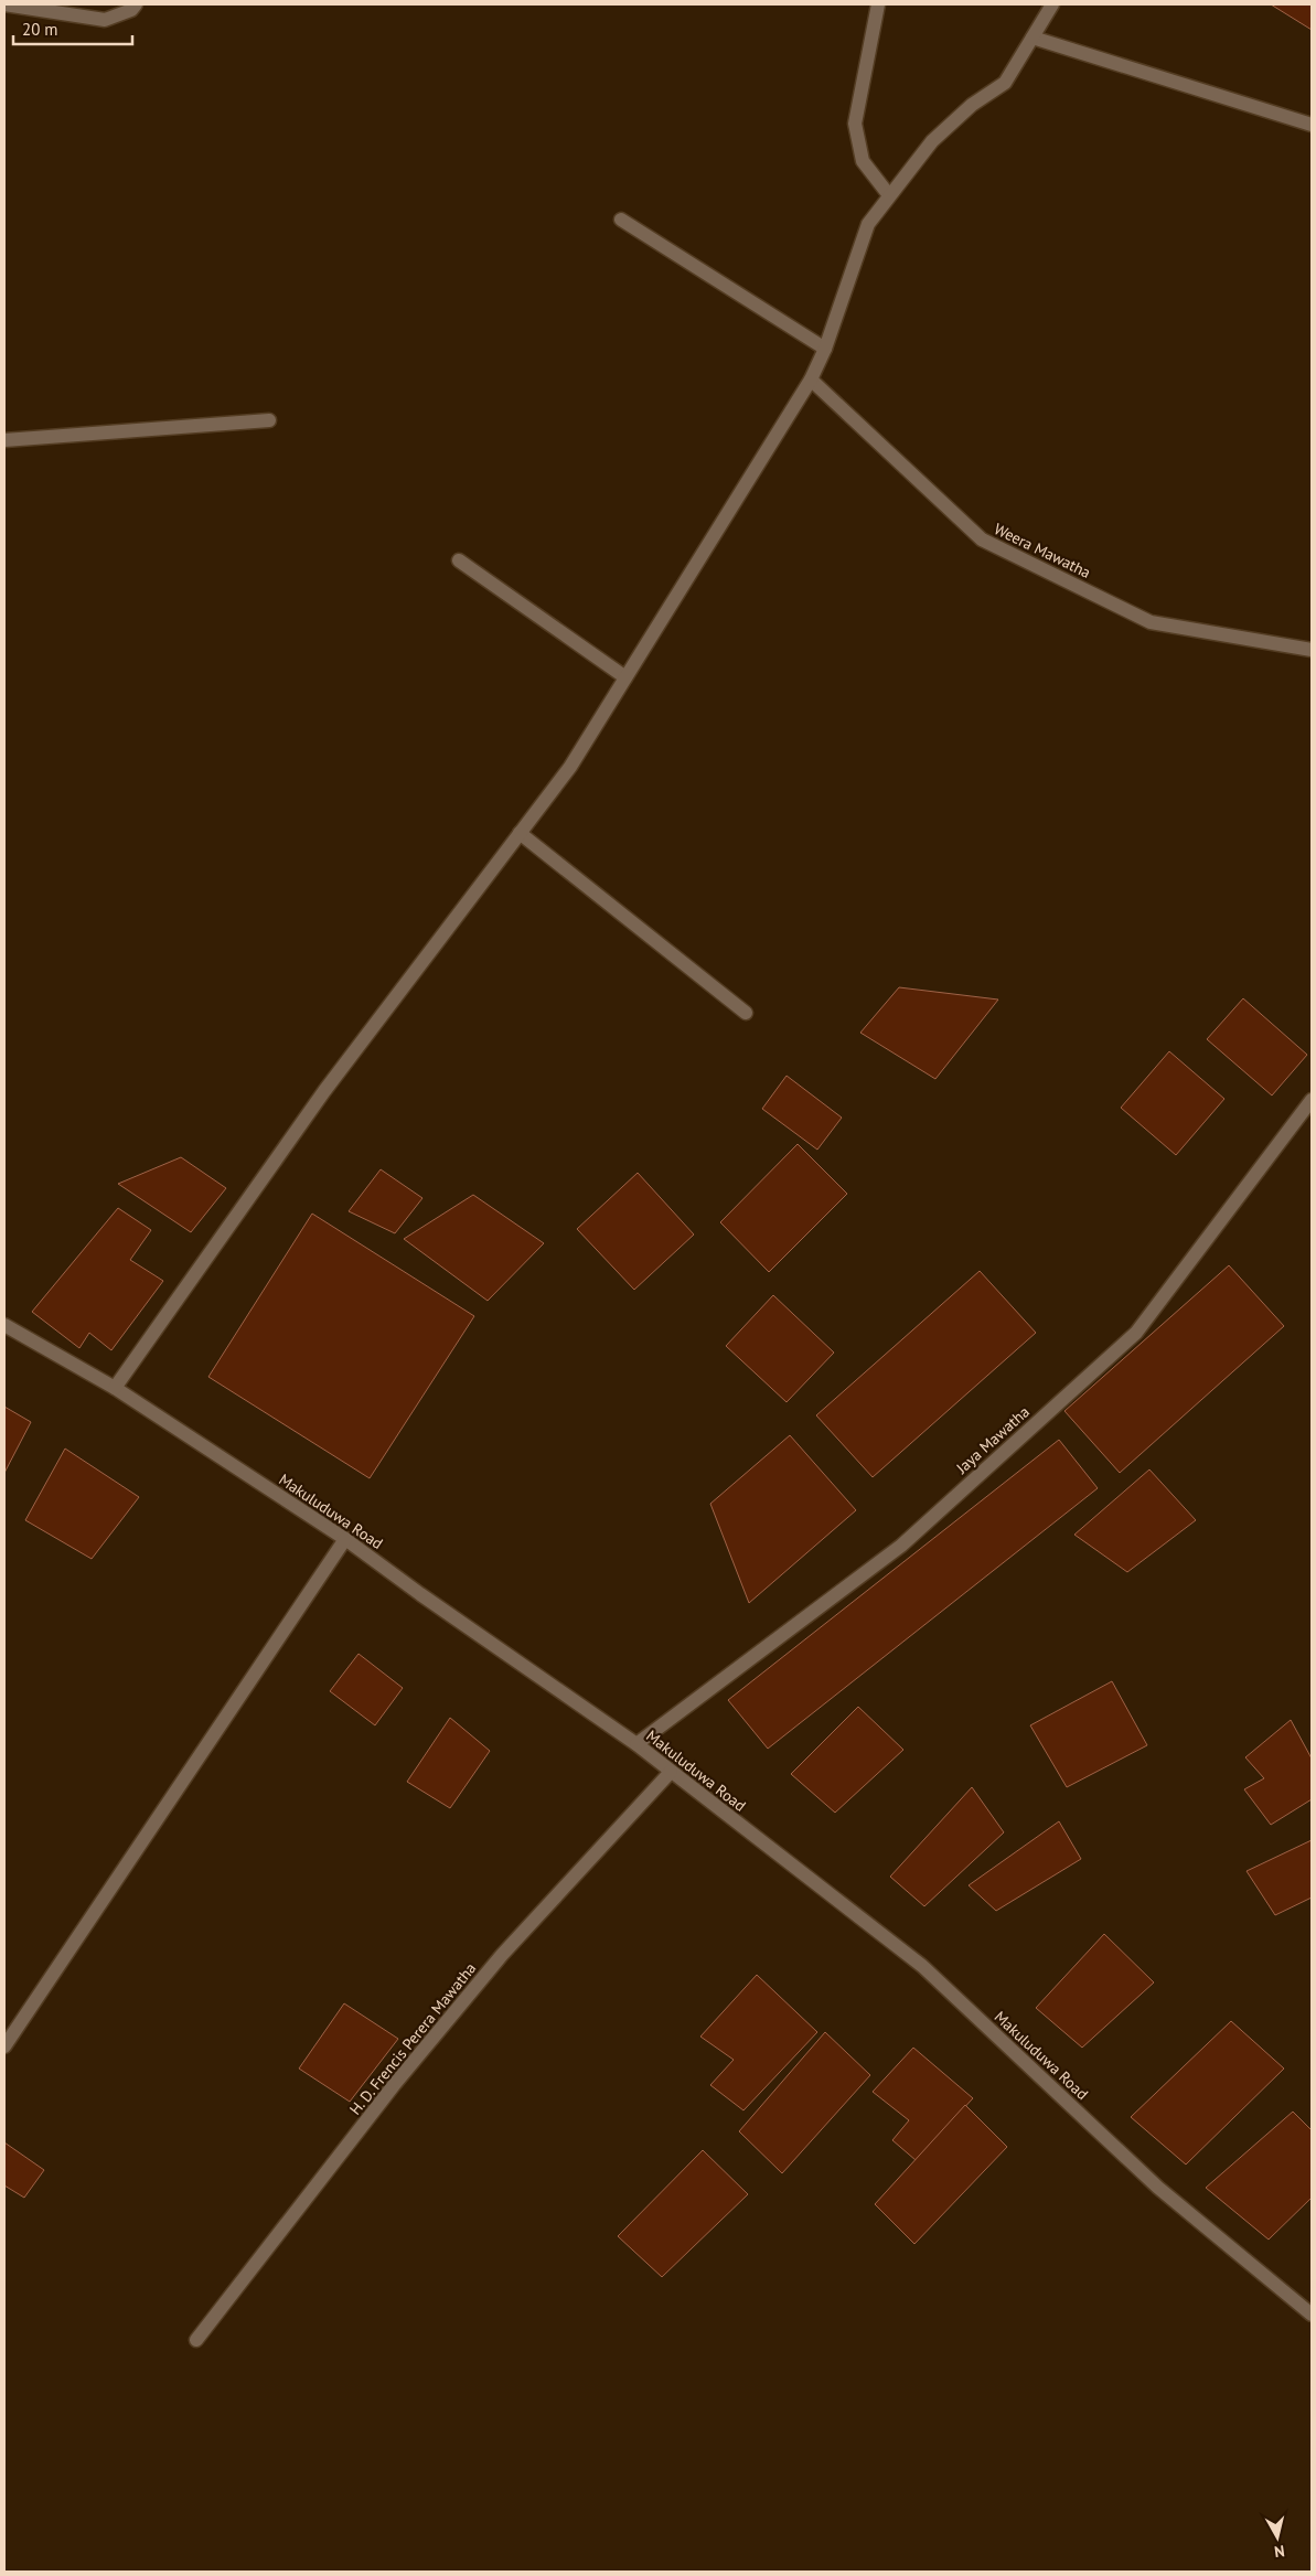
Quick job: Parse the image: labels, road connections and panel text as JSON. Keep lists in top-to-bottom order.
{
  "streets": {
    "street": [
      "Weera Mawatha",
      "Jaya Mawatha",
      "Makuluduwa Road",
      "H. D. Frencis Perera Mawatha"
    ]
  },
  "crossings": [
    ["Jaya Mawatha", "Makuluduwa Road"],
    ["Makuluduwa Road", "H. D. Frencis Perera Mawatha"]
  ],
  "scale_bar": "20 m",
  "north": "bottom"
}
